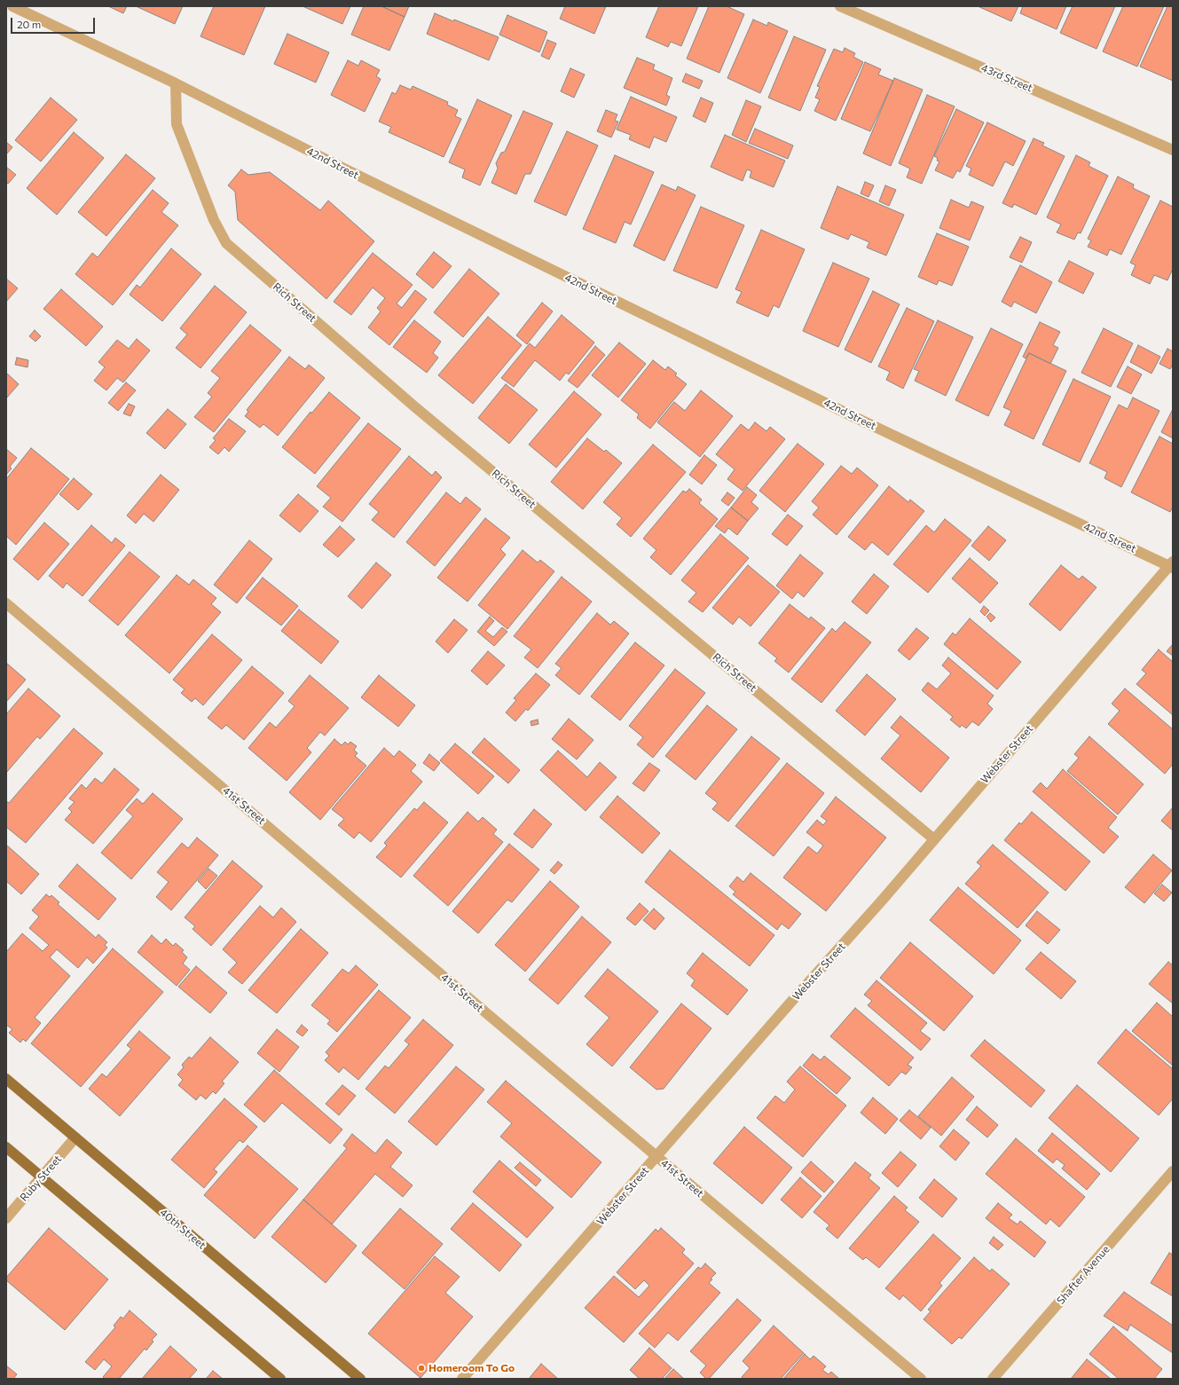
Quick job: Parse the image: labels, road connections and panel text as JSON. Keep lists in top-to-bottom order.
{
  "streets": {
    "main road": ["40th Street"],
    "street": [
      "43rd Street",
      "42nd Street",
      "Rich Street",
      "Webster Street",
      "41st Street",
      "Ruby Street",
      "Shafter Avenue"
    ]
  },
  "crossings": [
    ["42nd Street", "Rich Street"],
    ["42nd Street", "Webster Street"],
    ["Rich Street", "Webster Street"],
    ["Webster Street", "41st Street"],
    ["Ruby Street", "40th Street"]
  ],
  "places": ["Homeroom To Go"],
  "scale_bar": "20 m"
}
